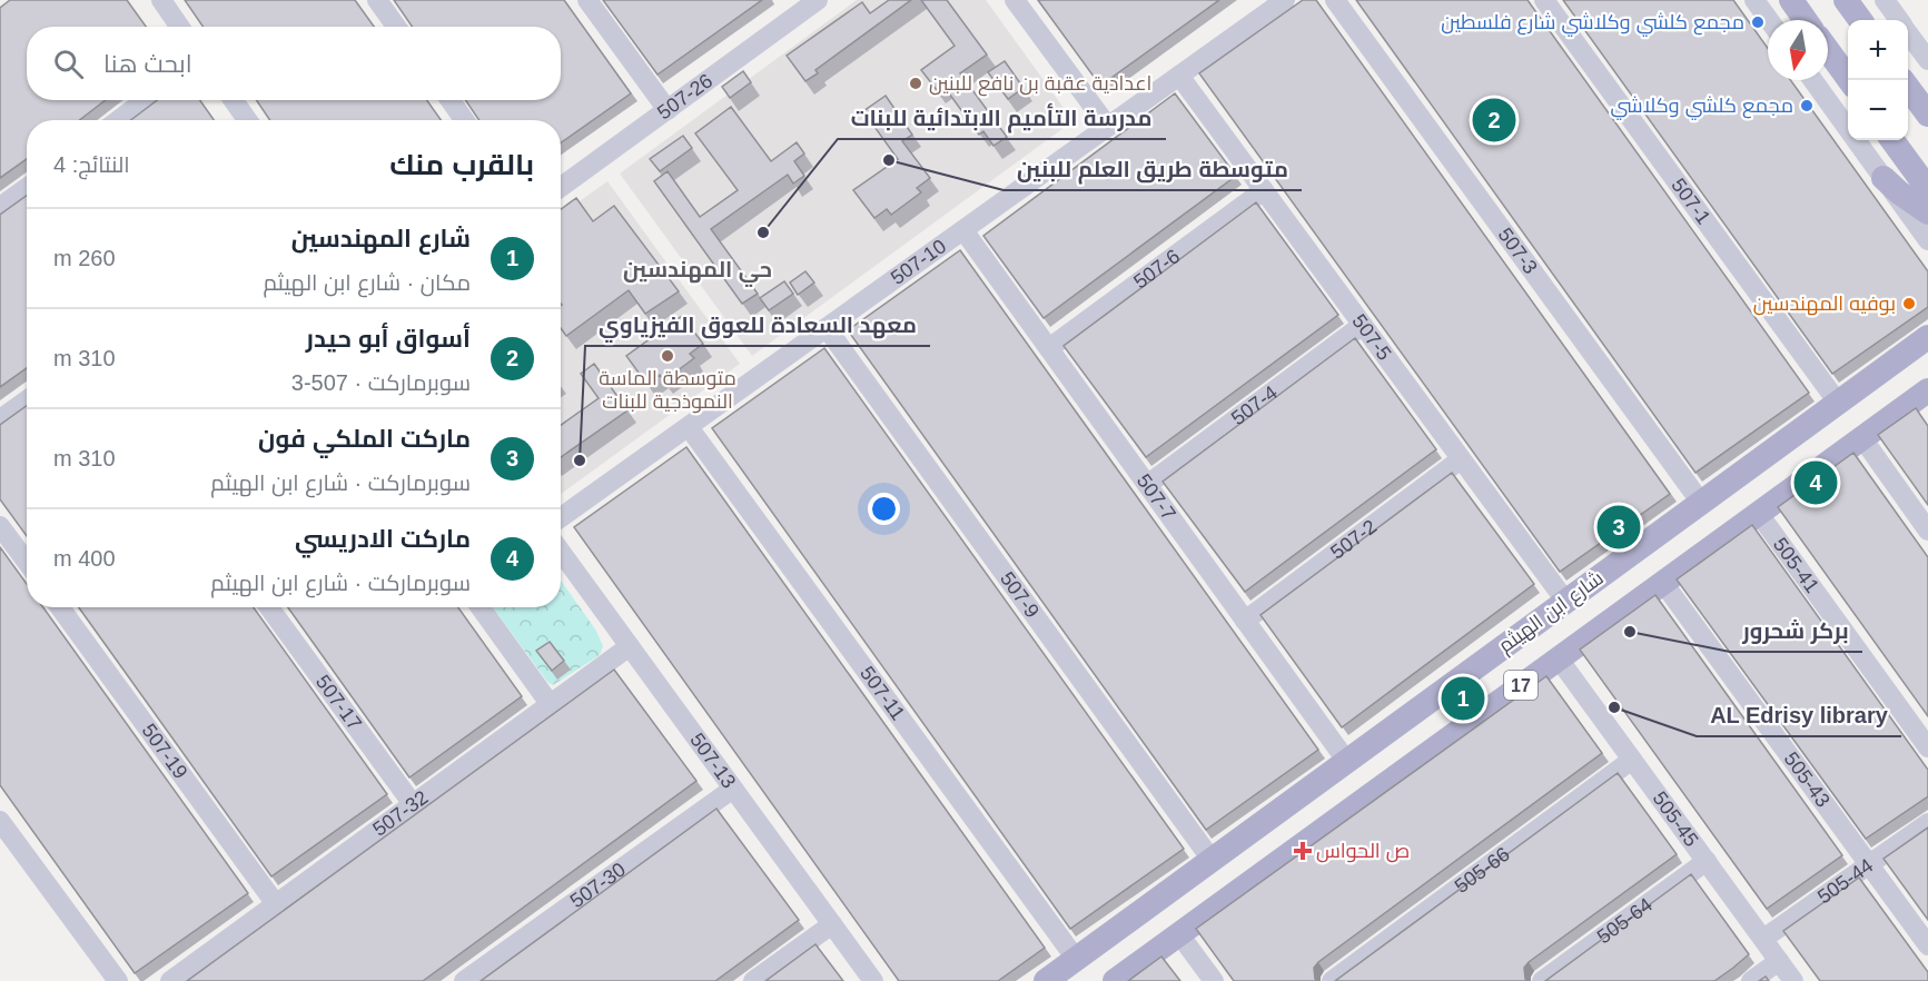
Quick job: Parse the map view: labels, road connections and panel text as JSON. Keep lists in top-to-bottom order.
{
  "streets": {
    "main road": ["شارع ابن الهيثم", "17"],
    "street": [
      "507-26",
      "507-1",
      "507-3",
      "507-10",
      "507-6",
      "507-5",
      "507-4",
      "507-7",
      "507-2",
      "505-41",
      "507-9",
      "507-11",
      "507-17",
      "507-19",
      "507-13",
      "505-43",
      "507-32",
      "505-45",
      "505-66",
      "505-44",
      "507-30",
      "505-64"
    ]
  },
  "crossings": [
    ["507-1", "شارع ابن الهيثم"],
    ["507-3", "شارع ابن الهيثم"],
    ["507-10", "507-5"],
    ["507-10", "507-7"],
    ["507-10", "507-9"],
    ["507-10", "507-11"],
    ["507-6", "507-5"],
    ["507-6", "507-7"],
    ["507-5", "507-4"],
    ["507-5", "507-2"],
    ["507-5", "شارع ابن الهيثم"],
    ["507-4", "507-7"],
    ["507-7", "507-2"],
    ["507-7", "شارع ابن الهيثم"],
    ["505-41", "شارع ابن الهيثم"],
    ["507-9", "شارع ابن الهيثم"],
    ["شارع ابن الهيثم", "507-11"],
    ["شارع ابن الهيثم", "505-43"],
    ["شارع ابن الهيثم", "505-45"],
    ["507-17", "507-32"],
    ["507-19", "507-32"],
    ["507-13", "507-32"],
    ["507-13", "507-30"],
    ["505-43", "505-44"],
    ["505-45", "505-66"],
    ["505-45", "505-44"],
    ["505-45", "505-64"]
  ],
  "districts": ["حي المهندسين"],
  "places": {
    "other": [
      "مجمع كلشي وكلاشي شارع فلسطين",
      "اعدادية عقبة بن نافع للبنين",
      "مجمع كلشي وكلاشي",
      "متوسطة طريق العلم للبنين",
      "مدرسة التأميم الابتدائية للبنات",
      "بوفيه المهندسين",
      "متوسطة الماسة النموذجية للبنات",
      "معهد السعادة للعوق الفيزياوي",
      "بركر شحرور",
      "AL Edrisy library"
    ],
    "health": ["ص الحواس"]
  },
  "north": "bottom",
  "page": {
    "map_buttons": ["+", "−"],
    "search": "ابحث هنا",
    "pins": [
      "2",
      "4",
      "3",
      "1"
    ],
    "heading": ["بالقرب منك", "النتائج: 4"],
    "list": [
      {
        "mark": "1",
        "name": "شارع المهندسين",
        "note": "مكان · شارع ابن الهيثم",
        "value": "260 m"
      },
      {
        "mark": "2",
        "name": "أسواق أبو حيدر",
        "note": "سوبرماركت · 507-3",
        "value": "310 m"
      },
      {
        "mark": "3",
        "name": "ماركت الملكي فون",
        "note": "سوبرماركت · شارع ابن الهيثم",
        "value": "310 m"
      },
      {
        "mark": "4",
        "name": "ماركت الادريسي",
        "note": "سوبرماركت · شارع ابن الهيثم",
        "value": "400 m"
      }
    ]
  }
}
